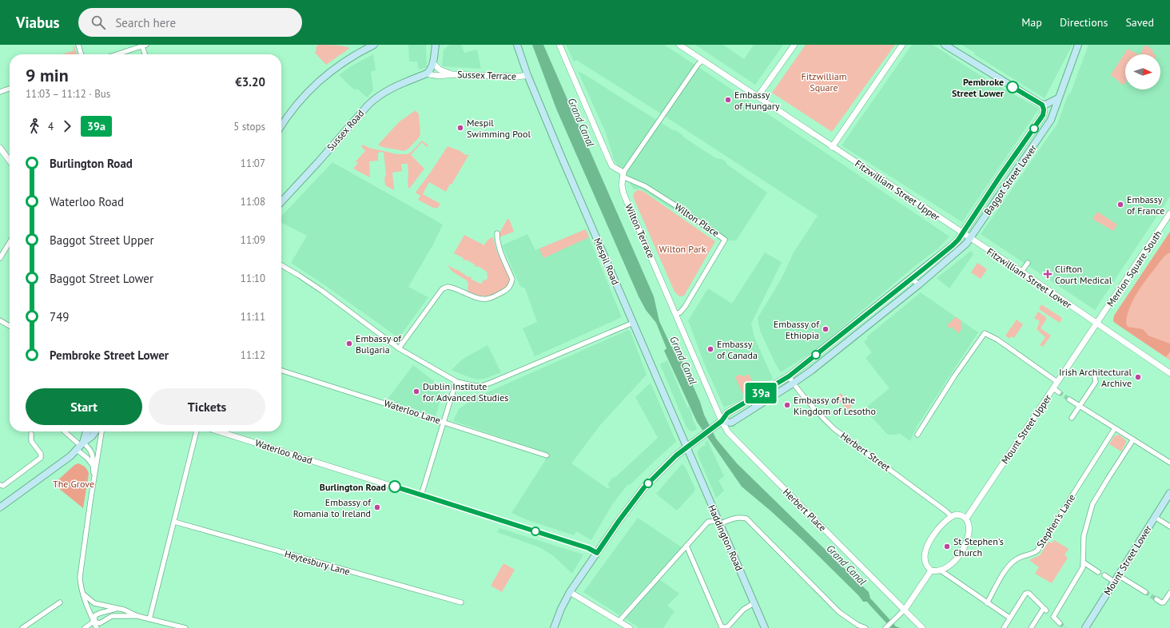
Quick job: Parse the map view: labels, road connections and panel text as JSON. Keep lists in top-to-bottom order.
{
  "streets": {
    "main road": [
      "Sussex Terrace",
      "Sussex Road",
      "Baggot Street Lower",
      "Mespil Road",
      "Haddington Road",
      "Mount Street Lower"
    ],
    "street": [
      "Fitzwilliam Street Upper",
      "Wilton Place",
      "Wilton Terrace",
      "Merrion Square South",
      "Fitzwilliam Street Lower",
      "Waterloo Lane",
      "Mount Street Upper",
      "Waterloo Road",
      "Herbert Street",
      "Herbert Place",
      "Stephen's Lane",
      "Heytesbury Lane"
    ]
  },
  "crossings": [
    ["Sussex Terrace", "Sussex Road"],
    ["Sussex Terrace", "Mespil Road"],
    ["Baggot Street Lower", "Fitzwilliam Street Upper"],
    ["Baggot Street Lower", "Wilton Terrace"],
    ["Baggot Street Lower", "Mespil Road"],
    ["Baggot Street Lower", "Fitzwilliam Street Lower"],
    ["Baggot Street Lower", "Waterloo Road"],
    ["Baggot Street Lower", "Herbert Street"],
    ["Baggot Street Lower", "Herbert Place"],
    ["Baggot Street Lower", "Haddington Road"],
    ["Fitzwilliam Street Upper", "Fitzwilliam Street Lower"],
    ["Wilton Place", "Wilton Terrace"],
    ["Wilton Terrace", "Herbert Place"],
    ["Mespil Road", "Haddington Road"],
    ["Merrion Square South", "Fitzwilliam Street Lower"],
    ["Merrion Square South", "Mount Street Upper"],
    ["Fitzwilliam Street Lower", "Mount Street Upper"]
  ],
  "water": ["Grand Canal"],
  "parks": ["Fitzwilliam Square", "Wilton Park", "The Grove"],
  "places": {
    "other": [
      "Pembroke Street Lower",
      "Embassy of Hungary",
      "Mespil Swimming Pool",
      "Embassy of France",
      "Embassy of Ethiopia",
      "Embassy of Bulgaria",
      "Embassy of Canada",
      "Irish Architectural Archive",
      "Dublin Institute for Advanced Studies",
      "Embassy of the Kingdom of Lesotho",
      "Burlington Road",
      "Embassy of Romania to Ireland",
      "St Stephen's Church"
    ],
    "health": ["Clifton Court Medical"]
  },
  "lines": ["bus line 39a"],
  "north": "right",
  "page": {
    "header": "Viabus",
    "search": "Search here",
    "nav": ["Map", "Directions", "Saved"],
    "on_map": "39a",
    "heading": ["9 min", "11:03 – 11:12 · Bus", "€3.20"],
    "legs": ["4", "39a", "5 stops"],
    "list": [
      {
        "name": "Burlington Road",
        "value": "11:07"
      },
      {
        "name": "Waterloo Road",
        "value": "11:08"
      },
      {
        "name": "Baggot Street Upper",
        "value": "11:09"
      },
      {
        "name": "Baggot Street Lower",
        "value": "11:10"
      },
      {
        "name": "749",
        "value": "11:11"
      },
      {
        "name": "Pembroke Street Lower",
        "value": "11:12"
      }
    ],
    "buttons": ["Start", "Tickets"]
  }
}
